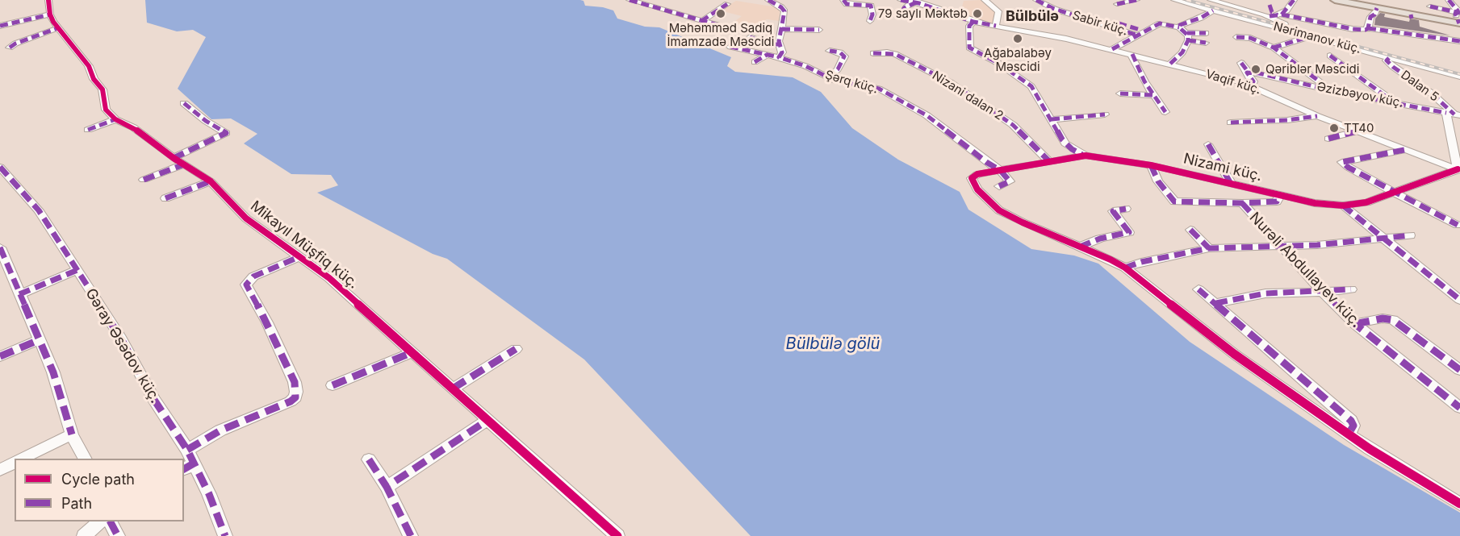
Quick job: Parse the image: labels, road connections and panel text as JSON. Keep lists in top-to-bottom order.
{
  "streets": {
    "street": [
      "Sabir küç.",
      "Nərimanov küç.",
      "Şərq küç.",
      "Vaqif küç.",
      "Dalan 5",
      "Əzizbəyov küç.",
      "Nizani dalan 2",
      "Nizami küç.",
      "Mikayıl Müşfiq küç.",
      "Nurəli Abdullayev küç.",
      "Gəray Əsədov küç."
    ]
  },
  "crossings": [
    ["Nərimanov küç.", "Dalan 5"],
    ["Şərq küç.", "Nizami küç."],
    ["Vaqif küç.", "Nizami küç."],
    ["Dalan 5", "Əzizbəyov küç."],
    ["Nizani dalan 2", "Nizami küç."]
  ],
  "districts": ["Bülbülə"],
  "water": ["Bülbülə gölü"],
  "places": [
    "Məhəmməd Sadiq İmamzadə Məscidi",
    "79 saylı Məktəb",
    "Ağabalabəy Məscidi",
    "Qəriblər Məscidi",
    "TT40"
  ],
  "legend": ["Cycle path", "Path"]
}
